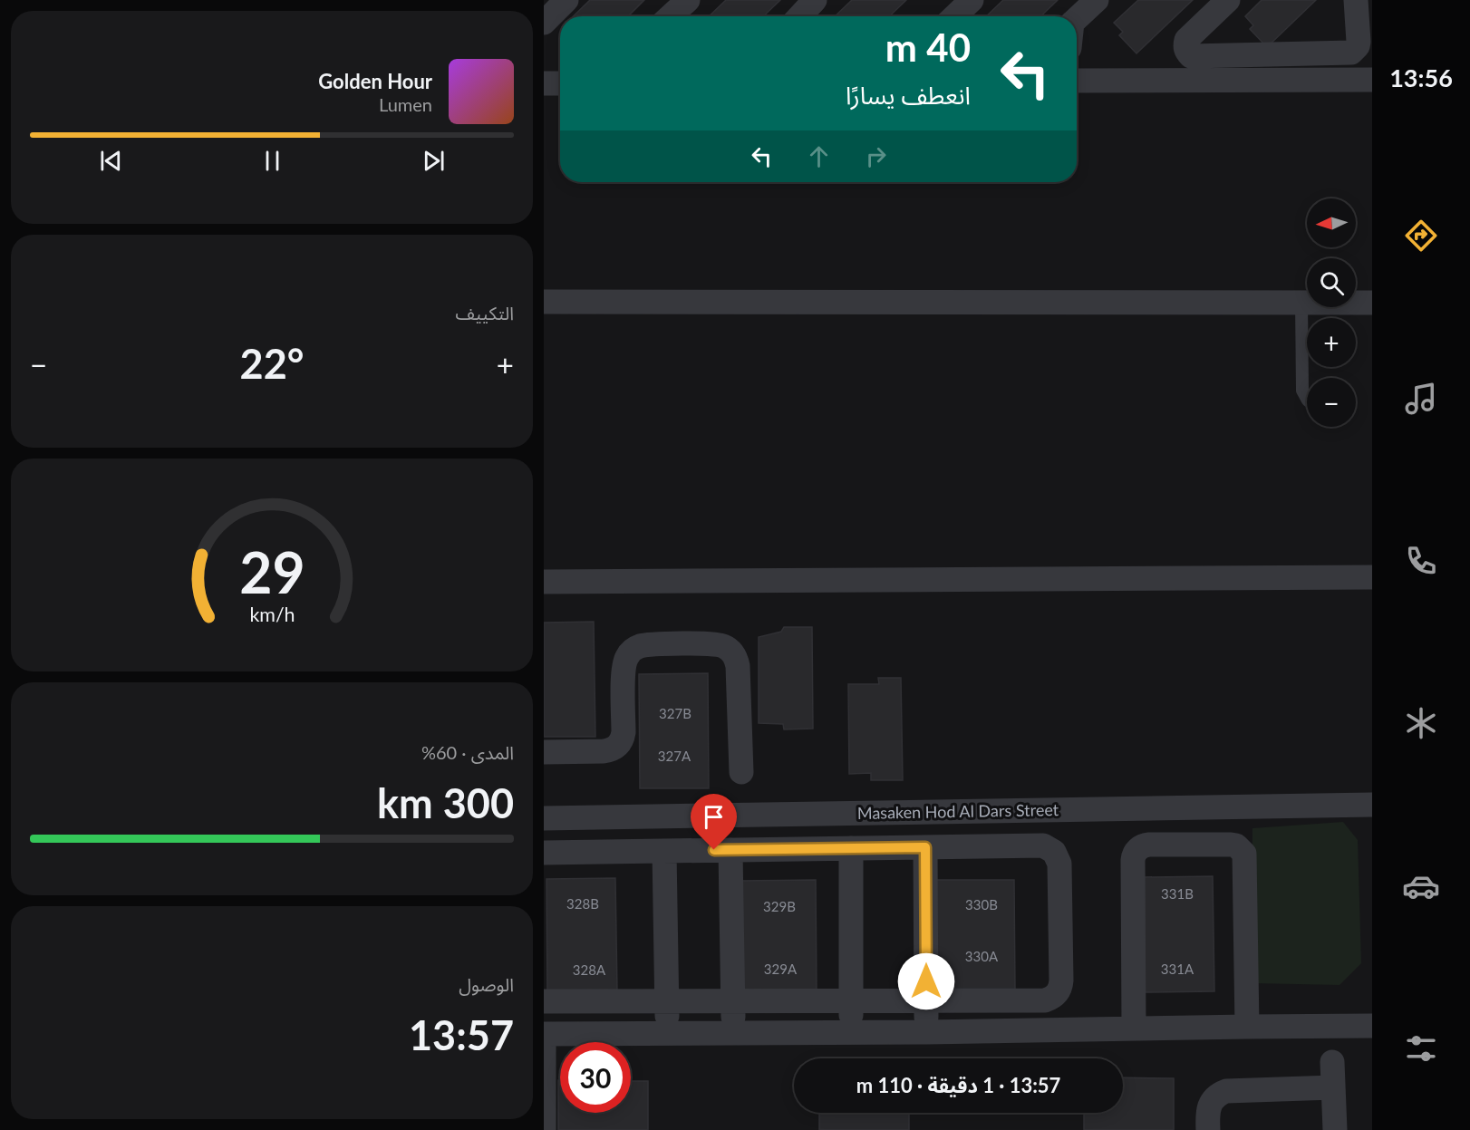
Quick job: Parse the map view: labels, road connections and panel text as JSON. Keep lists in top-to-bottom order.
{
  "streets": {
    "street": ["Masaken Hod Al Dars Street"]
  },
  "house_numbers": [
    "327B",
    "327A",
    "331B",
    "328B",
    "330B",
    "329B",
    "330A",
    "329A",
    "331A",
    "328A"
  ],
  "north": "left",
  "page": {
    "tabs": "13:56",
    "turn": ["40 m", "انعطف يسارًا"],
    "song": ["Golden Hour", "Lumen"],
    "map_buttons": ["+", "−"],
    "tile": [
      "التكييف",
      ["المدى · 60%", "300 km"],
      ["الوصول", "13:57"]
    ],
    "heat": ["−", "22°", "+"],
    "limit": "30",
    "trip": "13:57 · 1 دقيقة · 110 m",
    "gauge": ["29", "km/h"]
  }
}
